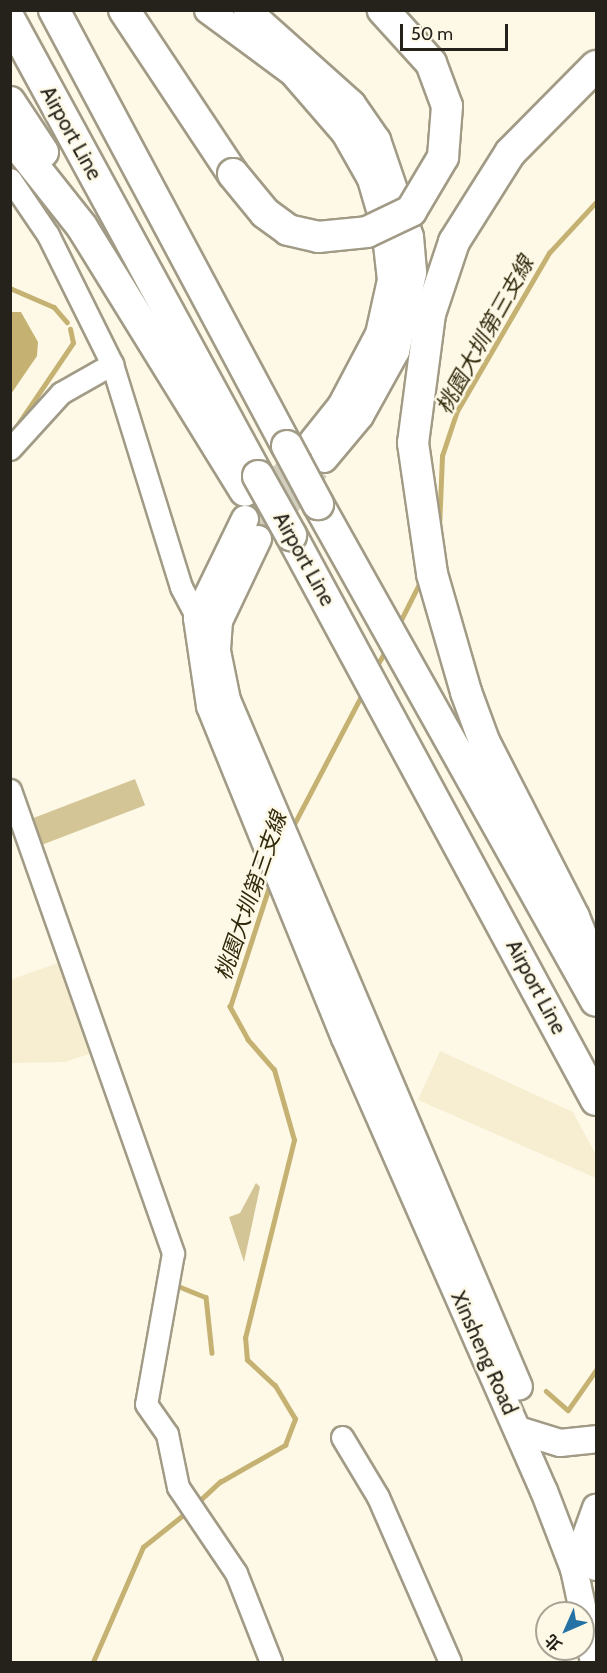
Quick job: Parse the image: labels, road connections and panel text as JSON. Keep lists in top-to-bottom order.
{
  "streets": {
    "highway": ["Airport Line"],
    "main road": ["Xinsheng Road"]
  },
  "crossings": [
    ["Airport Line", "Xinsheng Road"]
  ],
  "water": ["桃園大圳第三支線"],
  "scale_bar": "50 m",
  "north": "bottom left"
}
